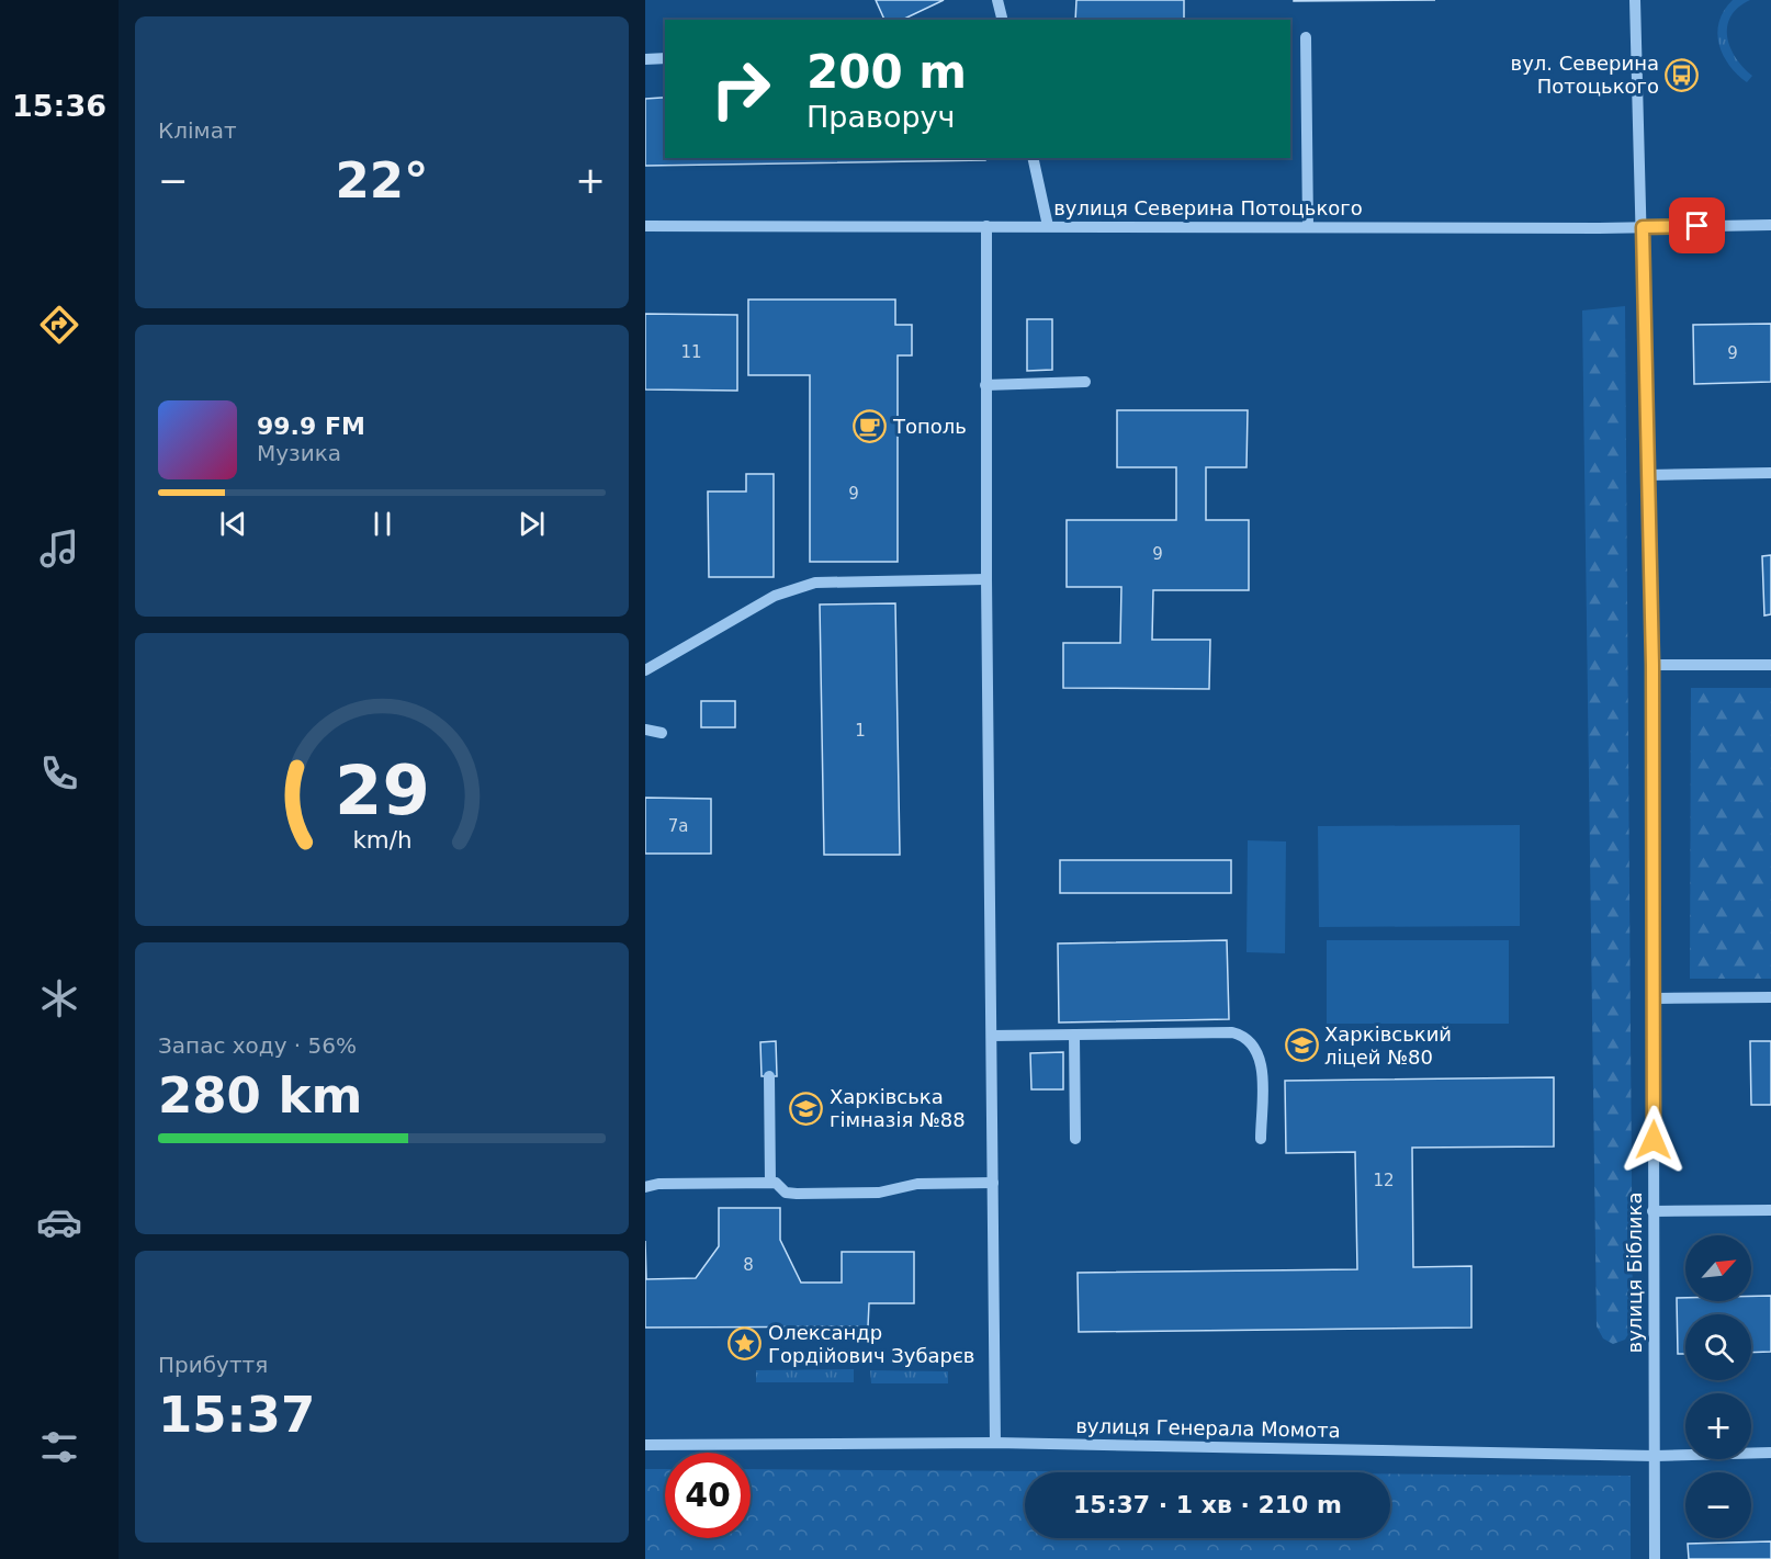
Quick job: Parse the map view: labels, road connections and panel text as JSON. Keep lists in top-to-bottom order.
{
  "streets": {
    "street": ["вулиця Северина Потоцького", "вулиця Біблика", "вулиця Генерала Момота"]
  },
  "crossings": [
    ["вулиця Северина Потоцького", "вулиця Біблика"],
    ["вулиця Біблика", "вулиця Генерала Момота"]
  ],
  "places": {
    "bus stop": ["вул. Северина Потоцького"],
    "cafe": ["Тополь"],
    "school or university": ["Харківський ліцей №80", "Харківська гімназія №88"],
    "place": ["Олександр Гордійович Зубарєв"]
  },
  "house_numbers": [
    "11",
    "9",
    "9",
    "9",
    "1",
    "7а",
    "12",
    "8"
  ],
  "north": "top right",
  "page": {
    "tabs": "15:36",
    "tile": [
      "Клімат",
      ["Запас ходу · 56%", "280 km"],
      ["Прибуття", "15:37"]
    ],
    "turn": ["200 m", "Праворуч"],
    "heat": ["−", "22°", "+"],
    "song": ["99.9 FM", "Музика"],
    "map_buttons": ["+", "−"],
    "limit": "40",
    "trip": "15:37 · 1 хв · 210 m",
    "gauge": ["29", "km/h"]
  }
}
